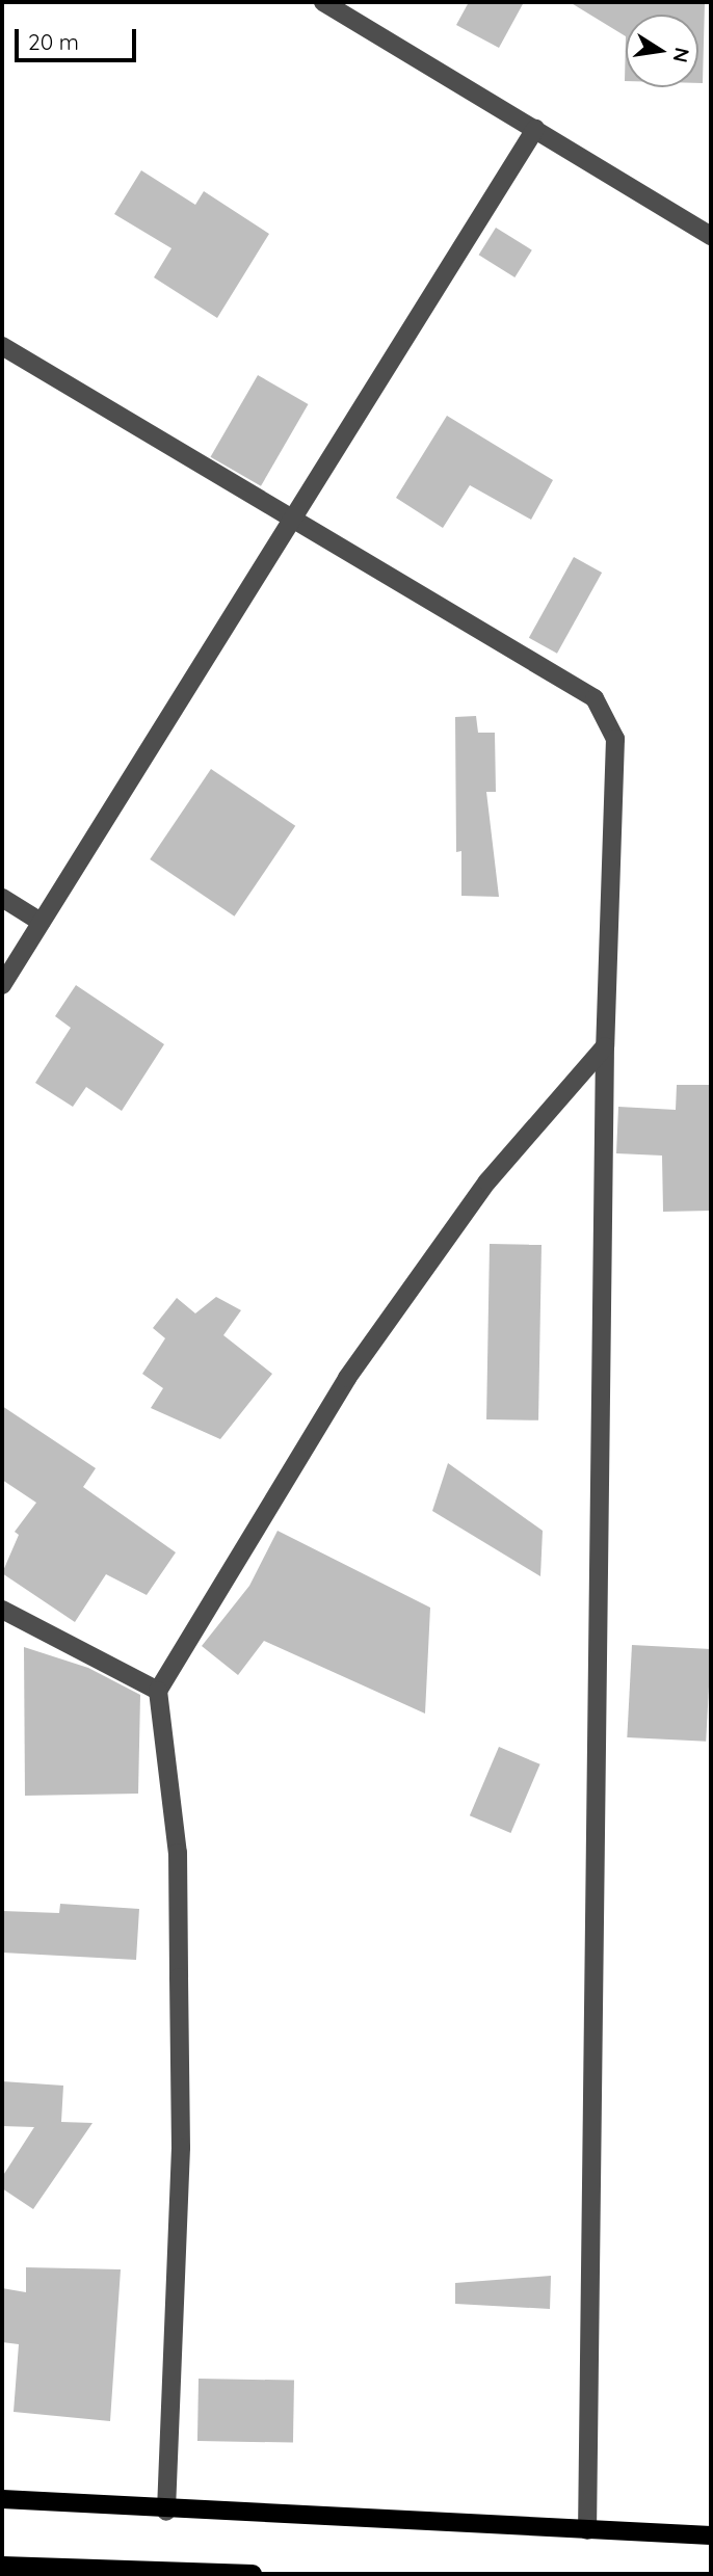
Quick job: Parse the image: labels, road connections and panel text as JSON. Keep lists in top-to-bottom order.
{
  "scale_bar": "20 m",
  "north": "right"
}
